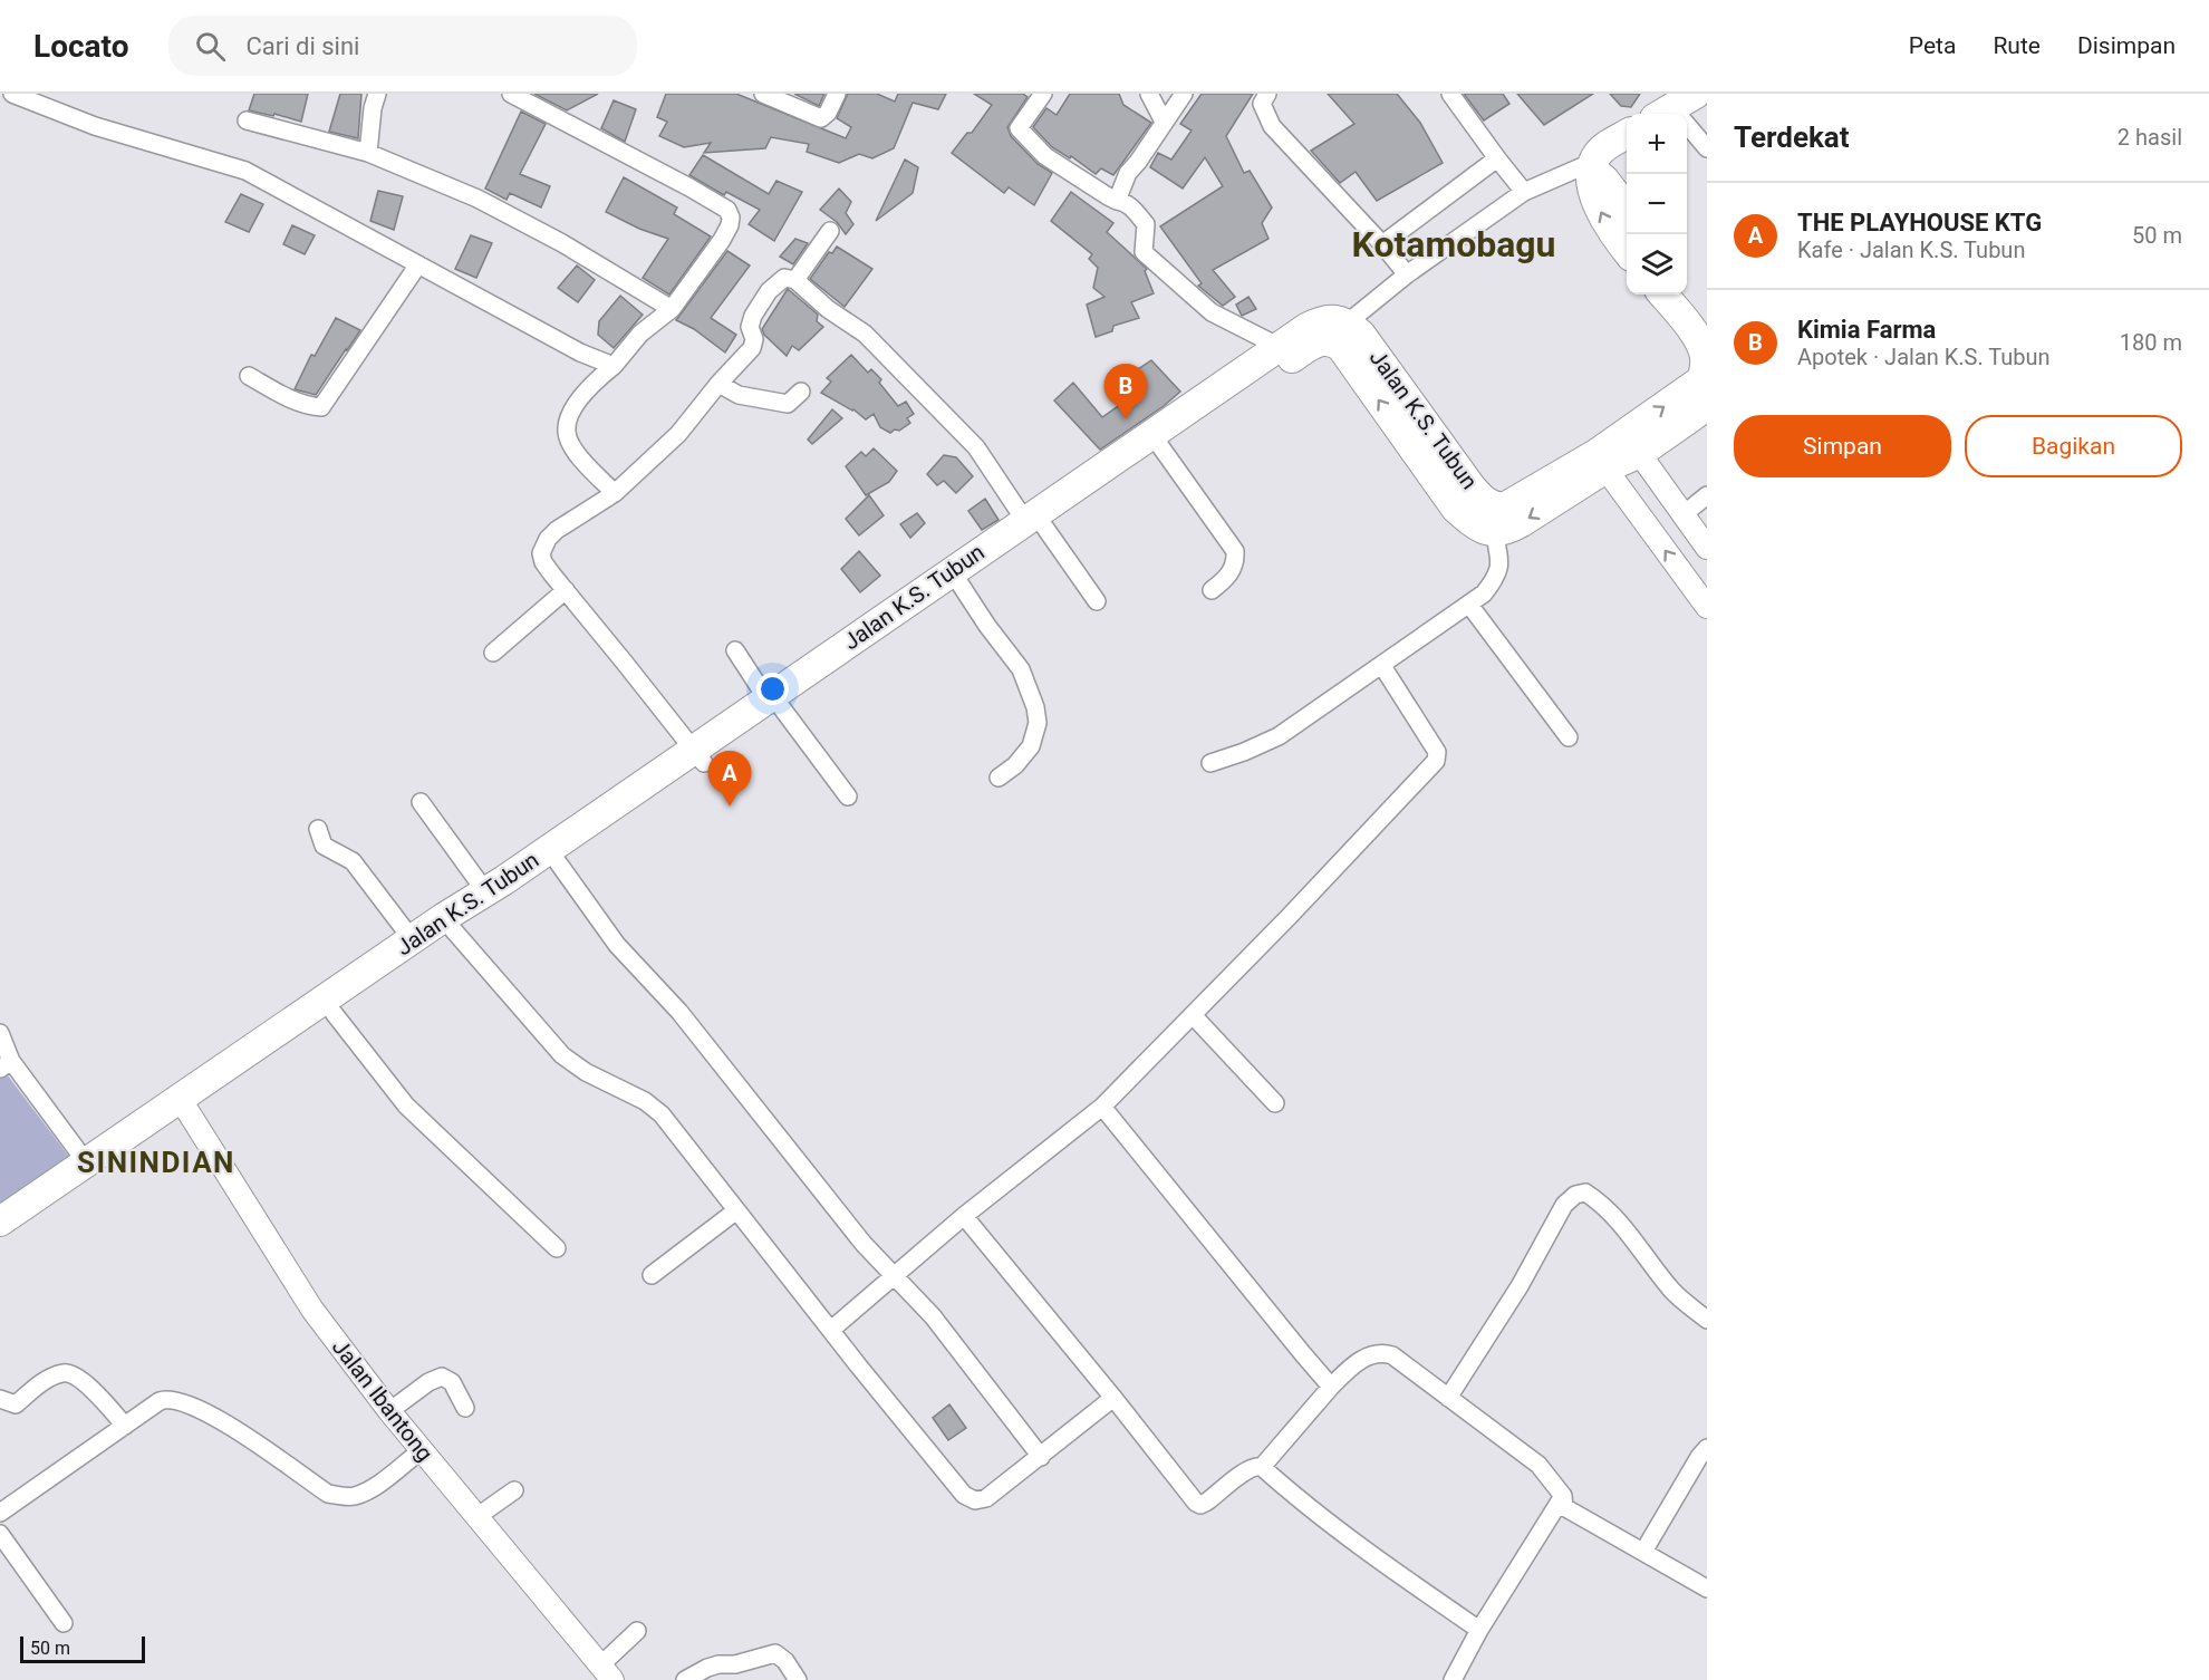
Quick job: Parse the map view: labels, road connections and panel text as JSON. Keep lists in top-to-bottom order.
{
  "streets": {
    "highway": ["Jalan K.S. Tubun"],
    "street": ["Jalan Ibantong"]
  },
  "crossings": [
    ["Jalan K.S. Tubun", "Jalan Ibantong"]
  ],
  "districts": ["Kotamobagu", "SININDIAN"],
  "scale_bar": "50 m",
  "page": {
    "header": "Locato",
    "search": "Cari di sini",
    "nav": ["Peta", "Rute", "Disimpan"],
    "heading": ["Terdekat", "2 hasil"],
    "map_buttons": ["+", "−"],
    "list": [
      {
        "mark": "A",
        "name": "THE PLAYHOUSE KTG",
        "note": "Kafe · Jalan K.S. Tubun",
        "value": "50 m"
      },
      {
        "mark": "B",
        "name": "Kimia Farma",
        "note": "Apotek · Jalan K.S. Tubun",
        "value": "180 m"
      }
    ],
    "pins": ["B", "A"],
    "buttons": ["Simpan", "Bagikan"],
    "scale": "50 m"
  }
}
